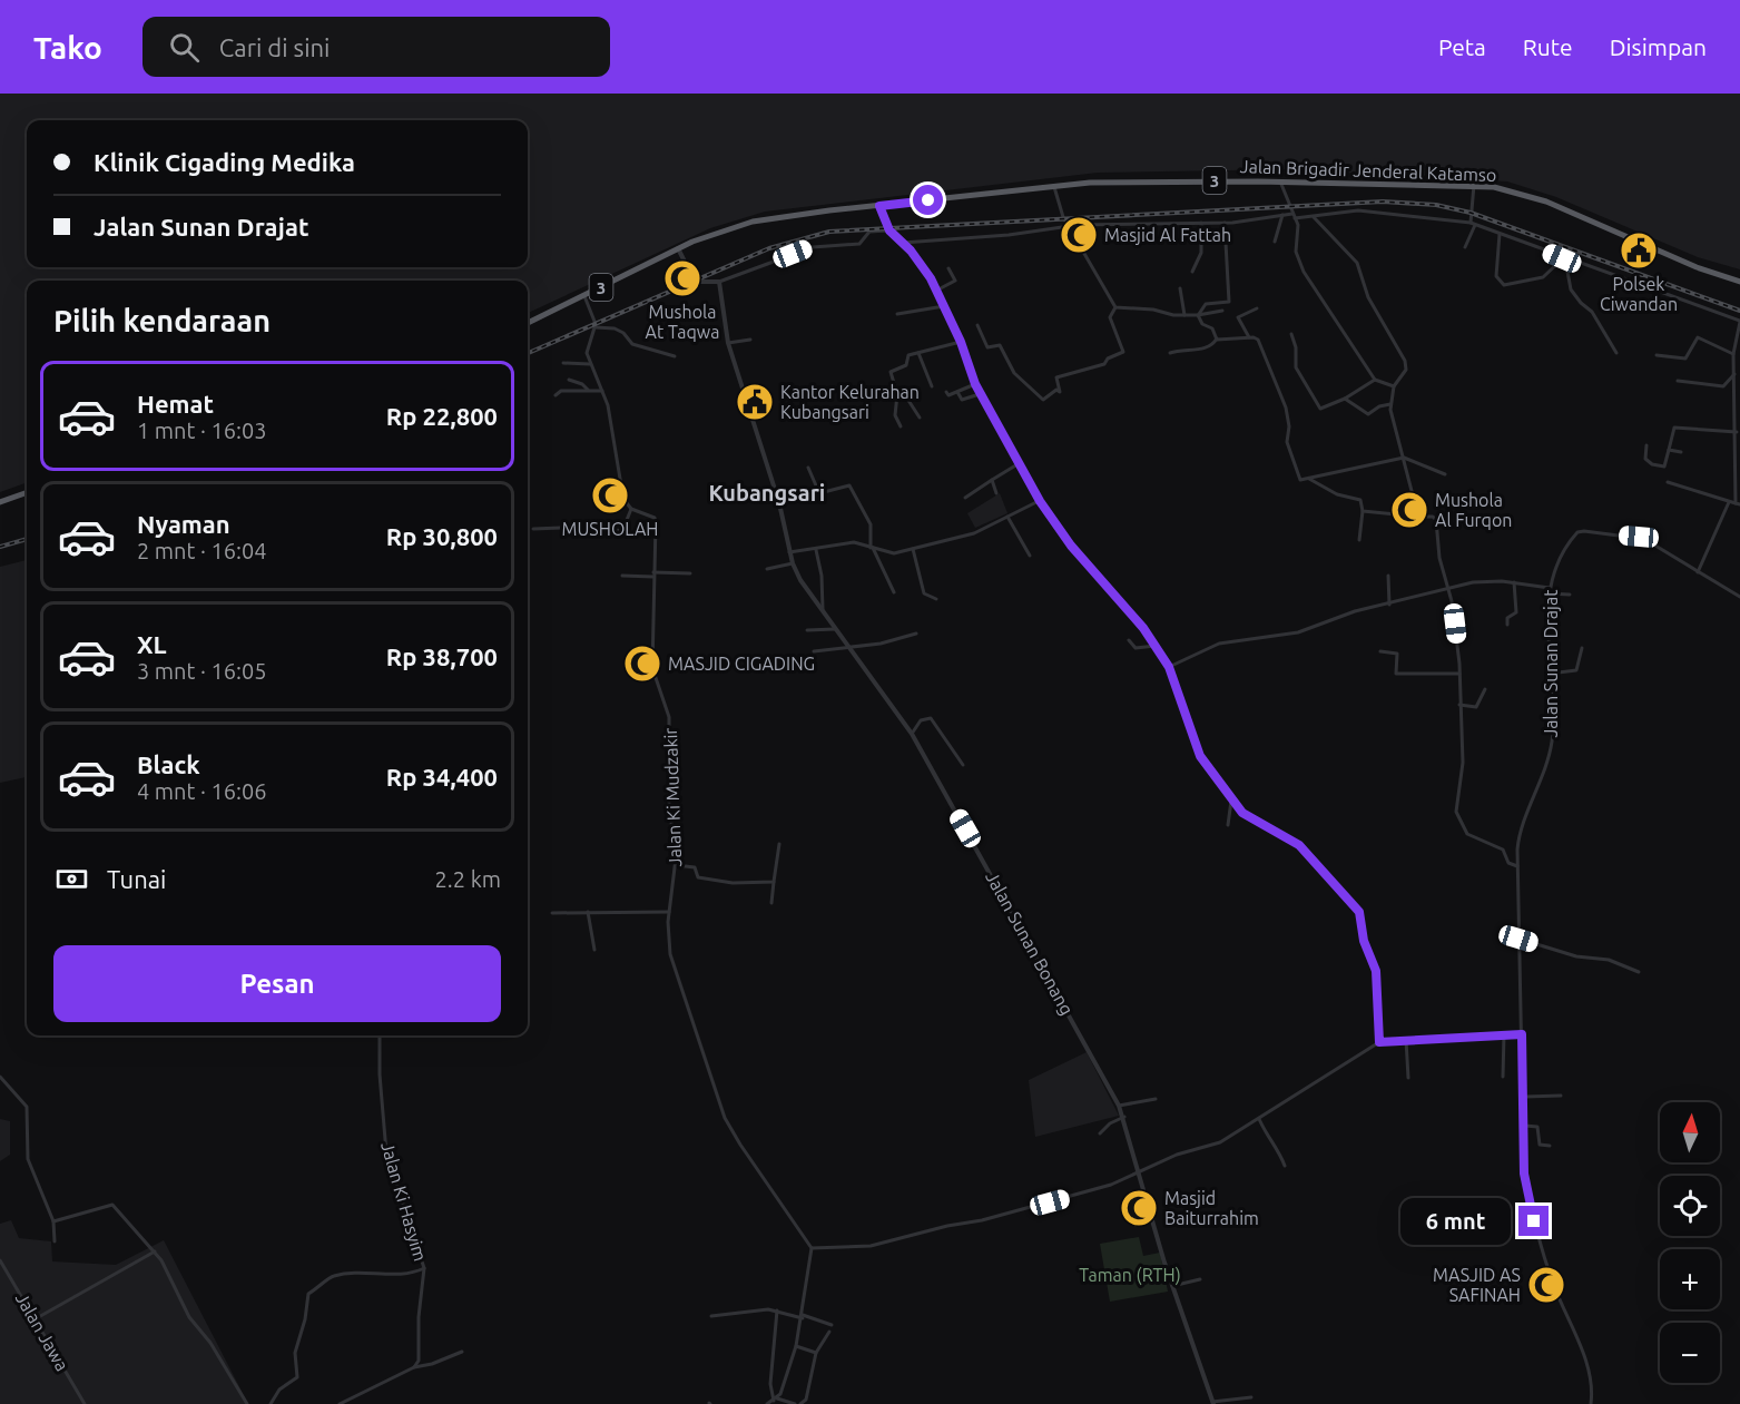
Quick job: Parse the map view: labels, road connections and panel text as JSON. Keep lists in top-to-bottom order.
{
  "streets": {
    "highway": ["Jalan Brigadir Jenderal Katamso", "3"],
    "street": [
      "Jalan Sunan Drajat",
      "Jalan Ki Mudzakir",
      "Jalan Sunan Bonang",
      "Jalan Ki Hasyim",
      "Jalan Jawa"
    ]
  },
  "districts": ["Kubangsari"],
  "parks": ["Taman (RTH)"],
  "places": {
    "mosque": [
      "Masjid Al Fattah",
      "Mushola At Taqwa",
      "MUSHOLAH",
      "Mushola Al Furqon",
      "MASJID CIGADING",
      "Masjid Baiturrahim",
      "MASJID AS SAFINAH"
    ],
    "public building": ["Polsek Ciwandan", "Kantor Kelurahan Kubangsari"]
  },
  "north": "top",
  "page": {
    "header": "Tako",
    "search": "Cari di sini",
    "nav": ["Peta", "Rute", "Disimpan"],
    "banner": ["Klinik Cigading Medika", "Jalan Sunan Drajat"],
    "heading": "Pilih kendaraan",
    "list": [
      {
        "name": "Hemat",
        "note": "1 mnt · 16:03",
        "value": "Rp 22,800"
      },
      {
        "name": "Nyaman",
        "note": "2 mnt · 16:04",
        "value": "Rp 30,800"
      },
      {
        "name": "XL",
        "note": "3 mnt · 16:05",
        "value": "Rp 38,700"
      },
      {
        "name": "Black",
        "note": "4 mnt · 16:06",
        "value": "Rp 34,400"
      }
    ],
    "pay": ["Tunai", "2.2 km"],
    "buttons": "Pesan",
    "map_buttons": ["+", "−"],
    "bubble": "6 mnt"
  }
}
